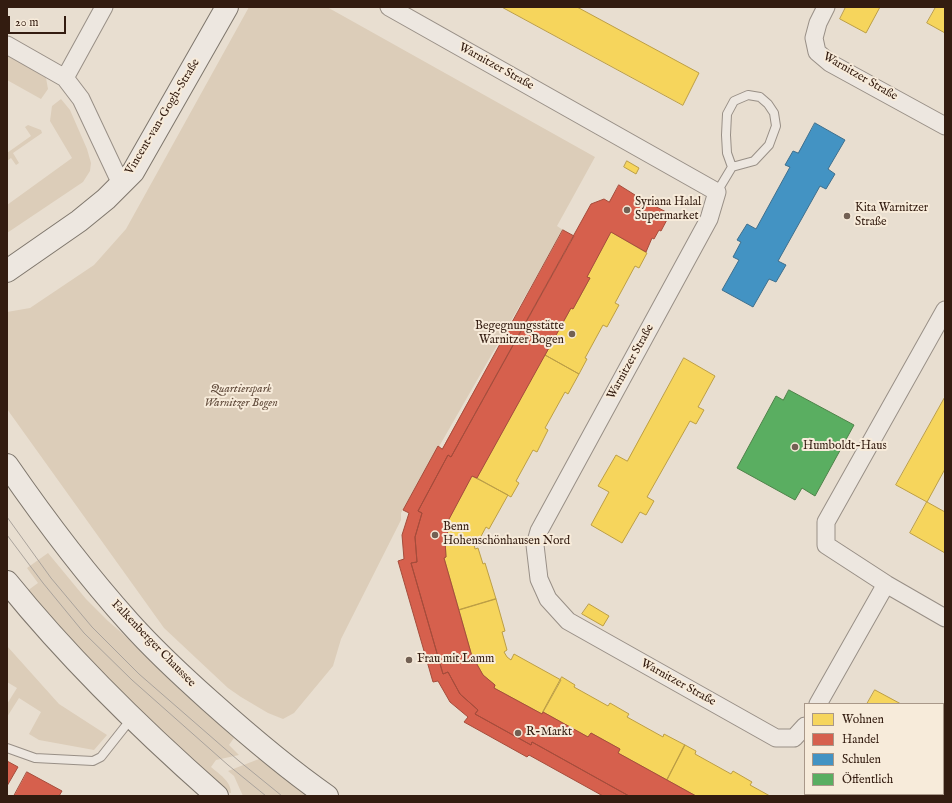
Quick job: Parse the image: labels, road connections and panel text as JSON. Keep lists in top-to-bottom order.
{
  "streets": {
    "main road": ["Vincent-van-Gogh-Straße", "Falkenberger Chaussee"],
    "street": ["Warnitzer Straße"]
  },
  "parks": ["Quartierspark Warnitzer Bogen"],
  "places": [
    "Syriana Halal Supermarket",
    "Kita Warnitzer Straße",
    "Begegnungsstätte Warnitzer Bogen",
    "Humboldt-Haus",
    "Benn Hohenschönhausen Nord",
    "Frau mit Lamm",
    "R-Markt"
  ],
  "legend": [
    "Wohnen",
    "Handel",
    "Schulen",
    "Öffentlich"
  ],
  "scale_bar": "20 m"
}
